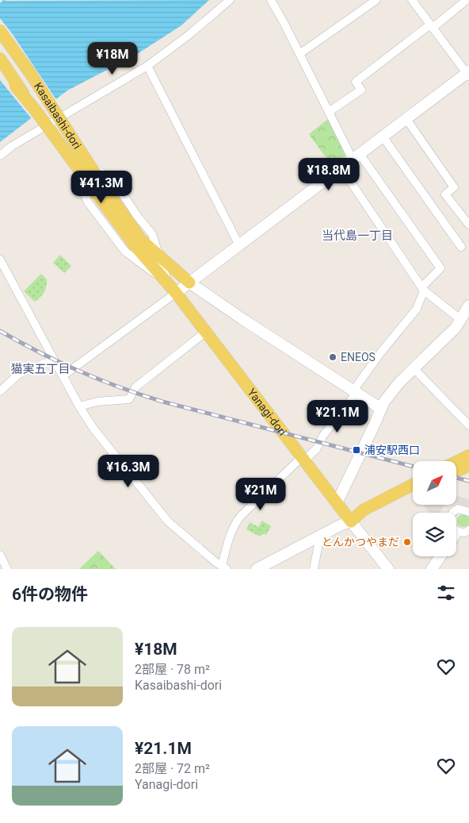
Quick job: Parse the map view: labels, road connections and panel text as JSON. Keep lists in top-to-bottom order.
{
  "streets": {
    "main road": ["Kasaibashi-dori", "Yanagi-dori"]
  },
  "crossings": [
    ["Kasaibashi-dori", "Yanagi-dori"]
  ],
  "districts": ["当代島一丁目", "猫実五丁目"],
  "places": {
    "other": ["ENEOS", "とんかつやまだ"],
    "transit": ["浦安駅西口"]
  },
  "north": "top right",
  "page": {
    "price": [
      "¥18M",
      "¥18.8M",
      "¥41.3M",
      "¥21.1M",
      "¥16.3M",
      "¥21M"
    ],
    "heading": "6件の物件",
    "list": [
      {
        "name": "¥18M",
        "note": "2部屋 · 78 m² · Kasaibashi-dori"
      },
      {
        "name": "¥21.1M",
        "note": "2部屋 · 72 m² · Yanagi-dori"
      }
    ]
  }
}
